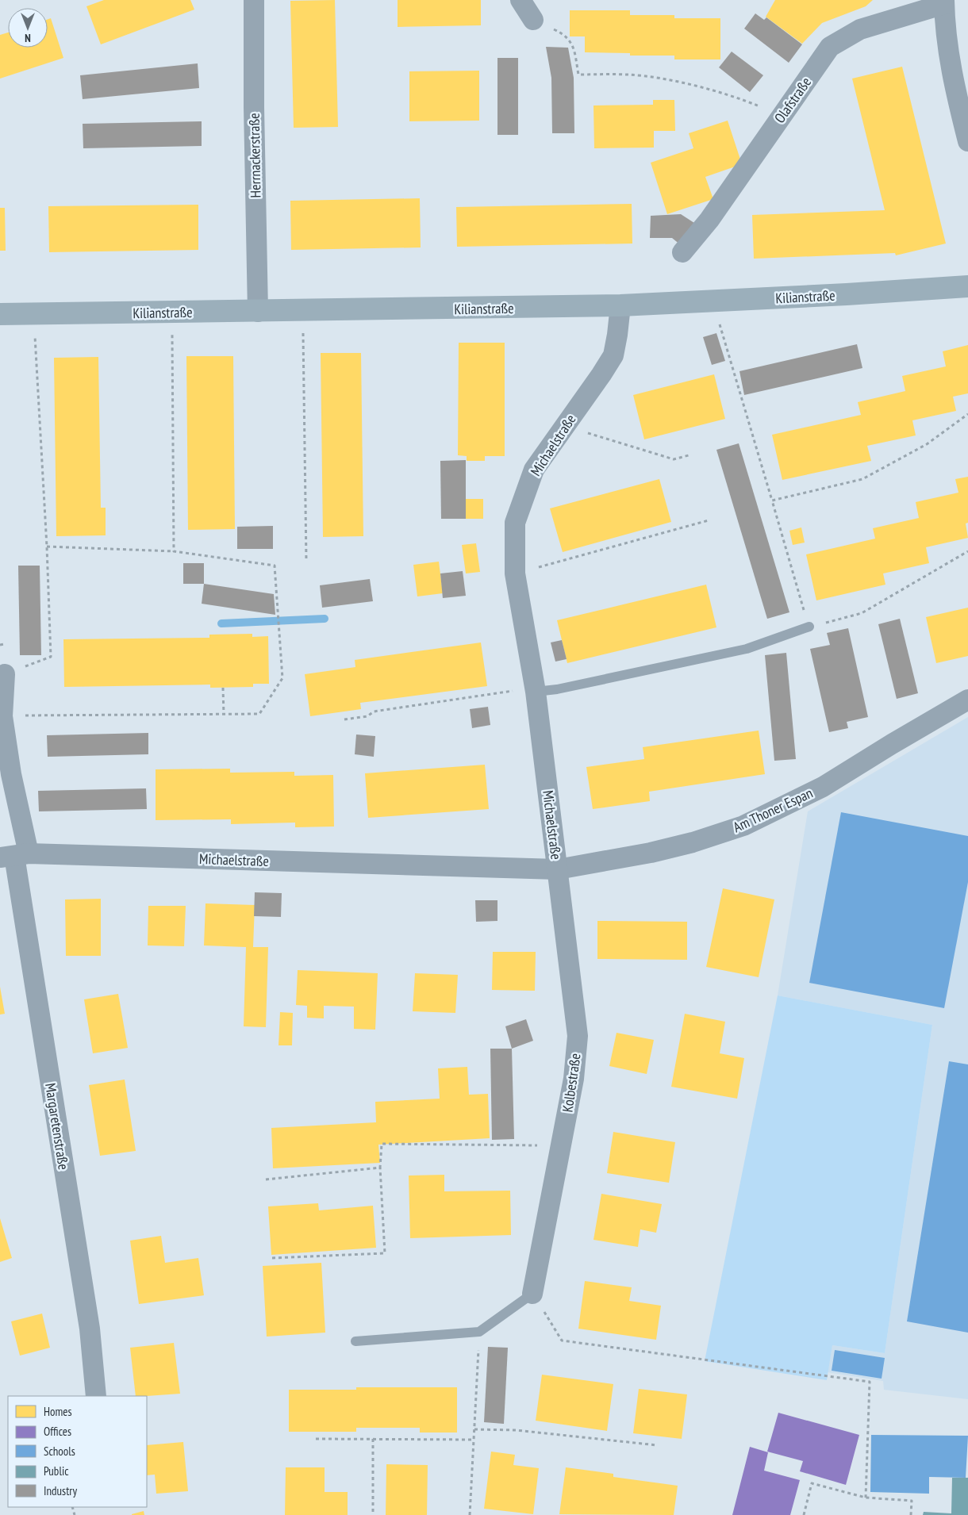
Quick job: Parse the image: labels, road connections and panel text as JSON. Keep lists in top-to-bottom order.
{
  "streets": {
    "main road": ["Kilianstraße"],
    "street": [
      "Olafstraße",
      "Herrnackerstraße",
      "Michaelstraße",
      "Am Thoner Espan",
      "Kolbestraße",
      "Margaretenstraße"
    ]
  },
  "crossings": [
    ["Herrnackerstraße", "Kilianstraße"],
    ["Kilianstraße", "Michaelstraße"],
    ["Michaelstraße", "Am Thoner Espan"],
    ["Michaelstraße", "Kolbestraße"],
    ["Michaelstraße", "Margaretenstraße"],
    ["Am Thoner Espan", "Kolbestraße"]
  ],
  "legend": [
    "Homes",
    "Offices",
    "Schools",
    "Public",
    "Industry"
  ],
  "north": "bottom"
}
